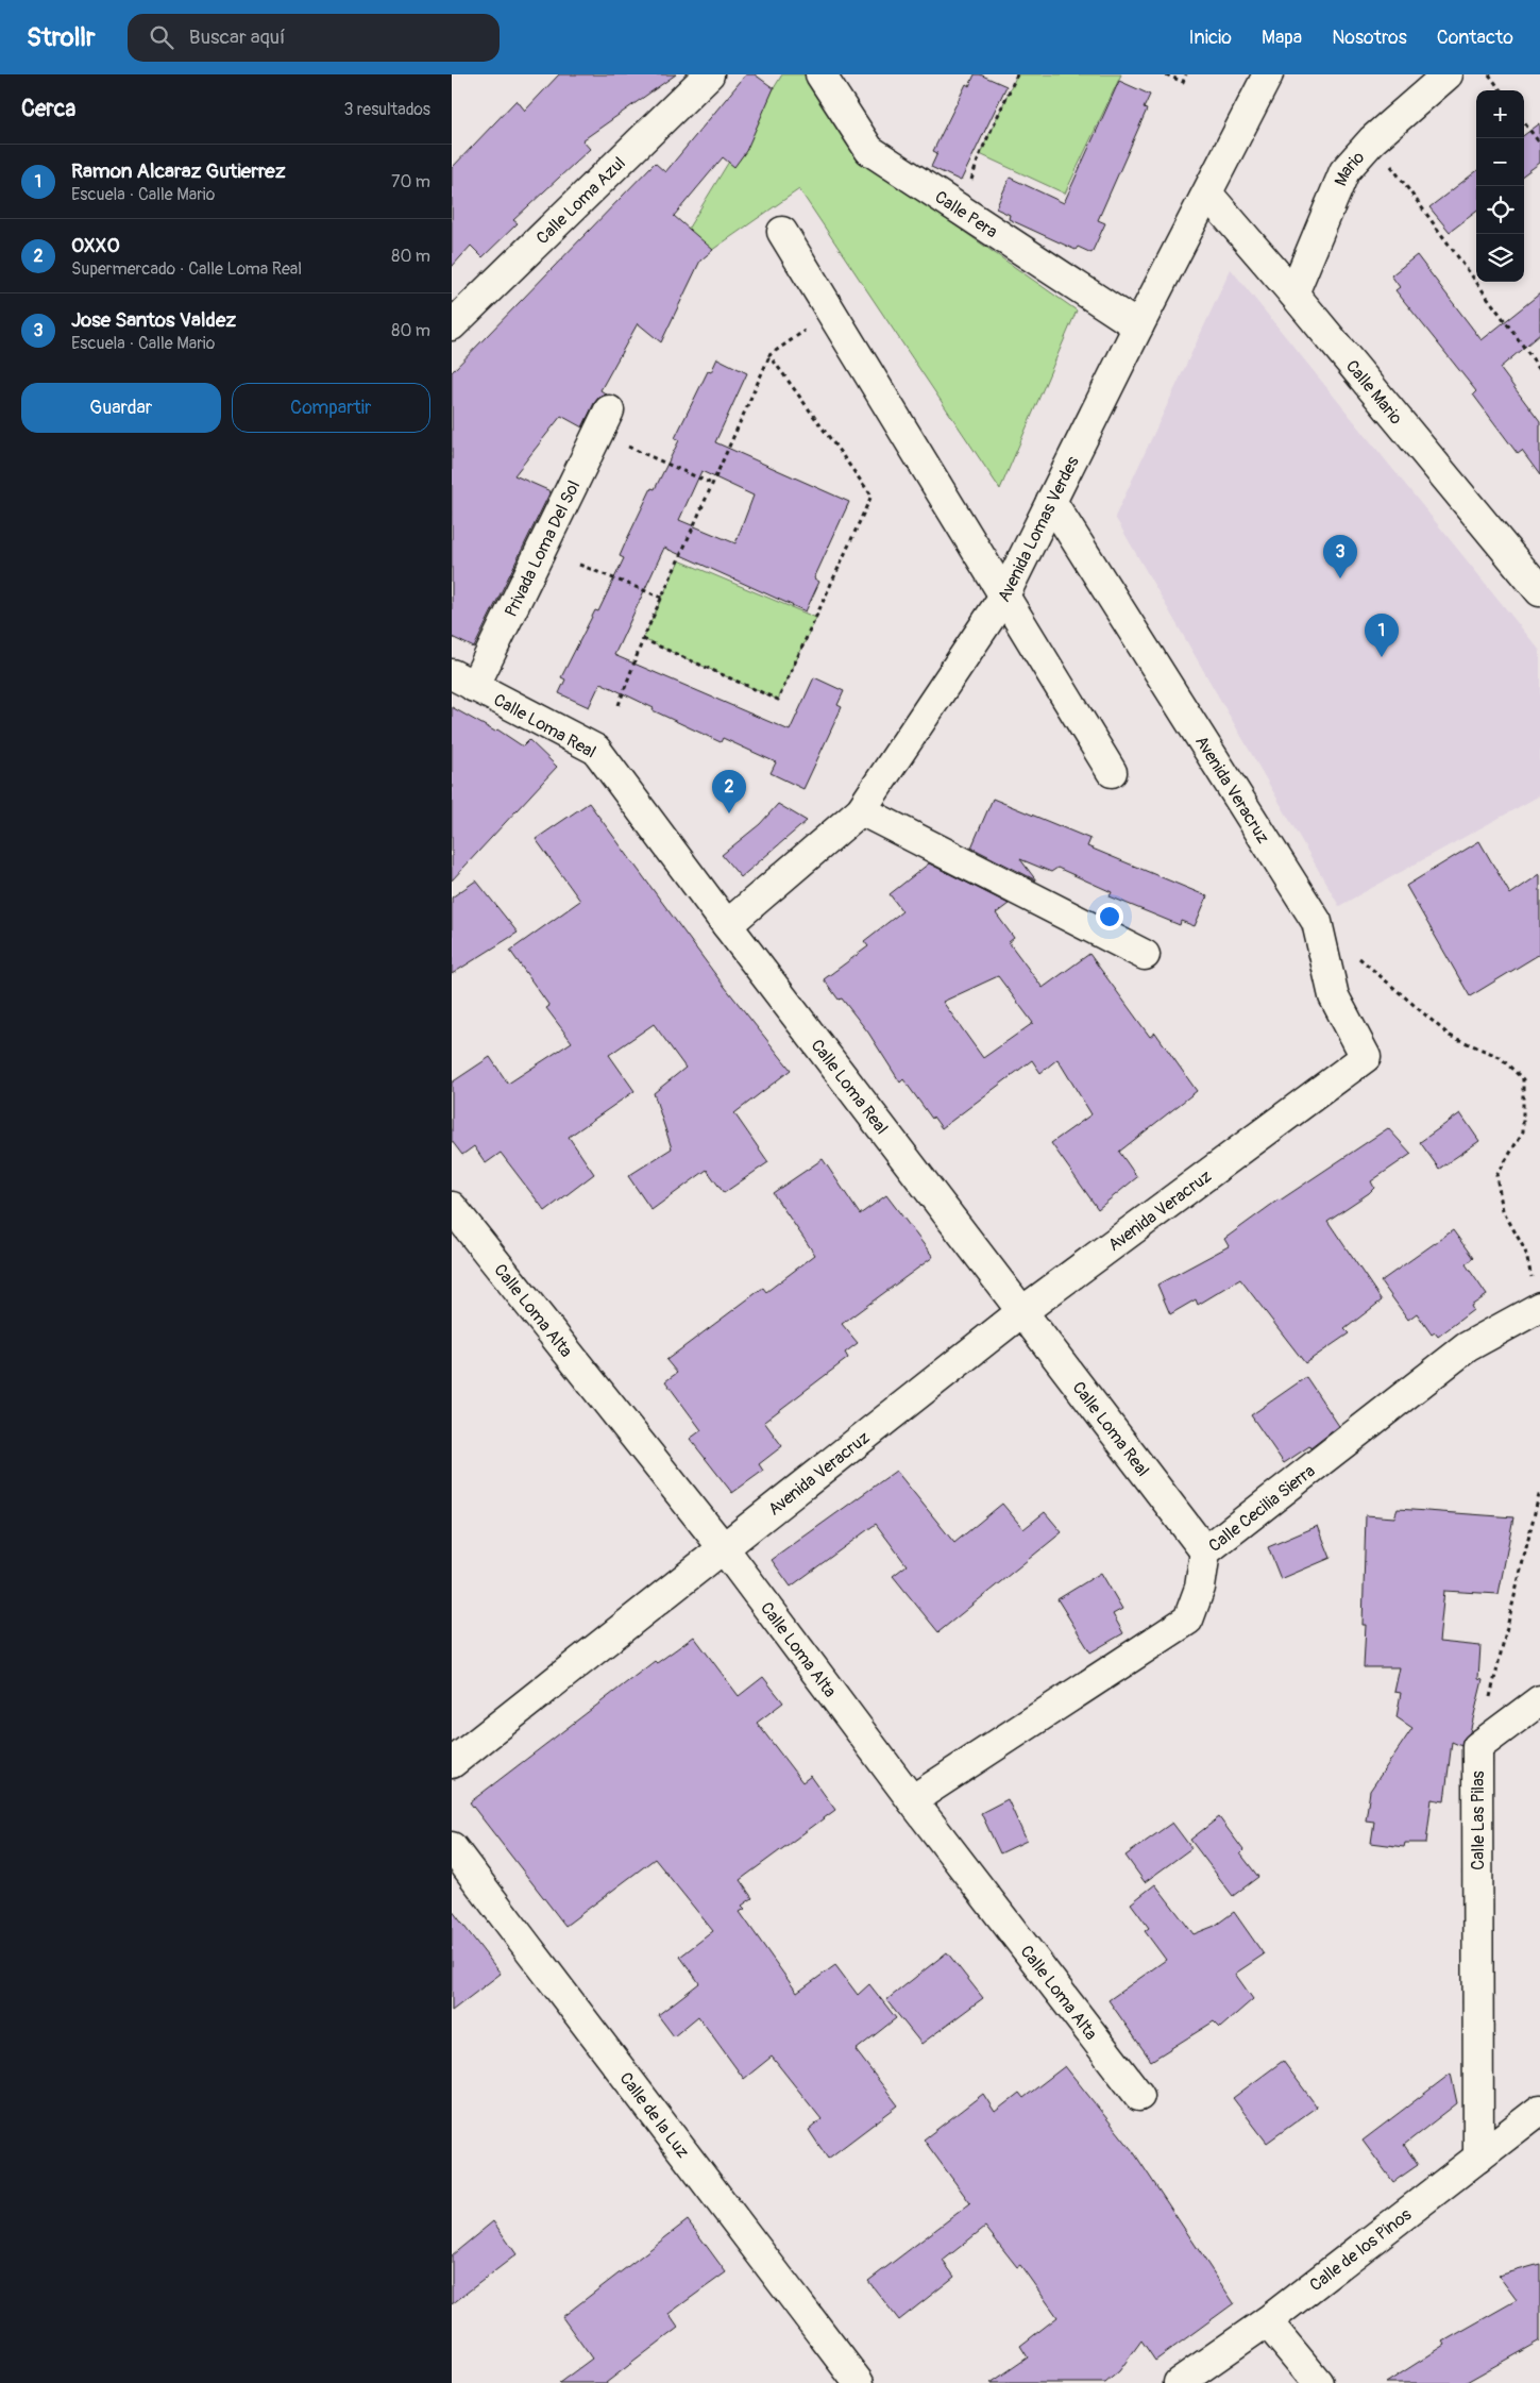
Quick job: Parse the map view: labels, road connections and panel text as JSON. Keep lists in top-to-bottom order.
{
  "streets": {
    "street": [
      "Mario",
      "Calle Loma Azul",
      "Calle Pera",
      "Calle Mario",
      "Avenida Lomas Verdes",
      "Privada Loma Del Sol",
      "Calle Loma Real",
      "Avenida Veracruz",
      "Calle Loma Alta",
      "Calle Cecilia Sierra",
      "Calle Las Pilas",
      "Calle de la Luz",
      "Calle de los Pinos"
    ]
  },
  "crossings": [
    ["Mario", "Calle Mario"],
    ["Calle Pera", "Avenida Lomas Verdes"],
    ["Calle Mario", "Avenida Lomas Verdes"],
    ["Avenida Lomas Verdes", "Calle Loma Real"],
    ["Avenida Lomas Verdes", "Avenida Veracruz"],
    ["Privada Loma Del Sol", "Calle Loma Real"],
    ["Calle Loma Real", "Avenida Veracruz"],
    ["Calle Loma Real", "Calle Cecilia Sierra"],
    ["Avenida Veracruz", "Calle Loma Alta"],
    ["Calle Loma Alta", "Calle Cecilia Sierra"],
    ["Calle Las Pilas", "Calle de los Pinos"]
  ],
  "page": {
    "header": "Strollr",
    "search": "Buscar aquí",
    "nav": [
      "Inicio",
      "Mapa",
      "Nosotros",
      "Contacto"
    ],
    "heading": ["Cerca", "3 resultados"],
    "map_buttons": ["+", "−"],
    "list": [
      {
        "mark": "1",
        "name": "Ramon Alcaraz Gutierrez",
        "note": "Escuela · Calle Mario",
        "value": "70 m"
      },
      {
        "mark": "2",
        "name": "OXXO",
        "note": "Supermercado · Calle Loma Real",
        "value": "80 m"
      },
      {
        "mark": "3",
        "name": "Jose Santos Valdez",
        "note": "Escuela · Calle Mario",
        "value": "80 m"
      }
    ],
    "buttons": ["Guardar", "Compartir"],
    "pins": ["3", "1", "2"]
  }
}
